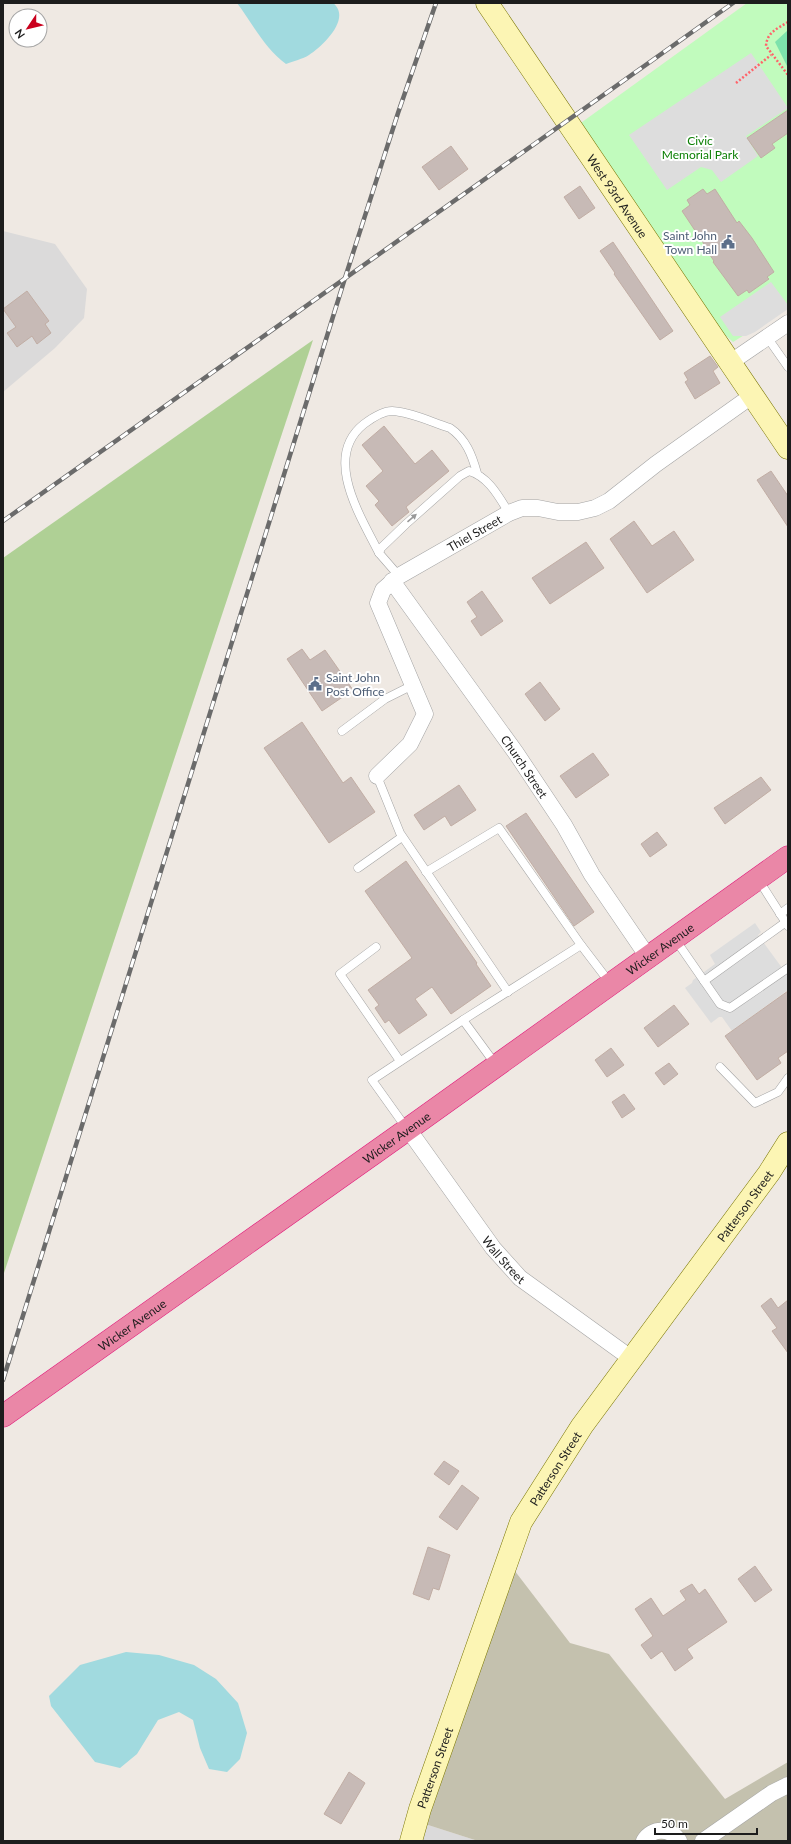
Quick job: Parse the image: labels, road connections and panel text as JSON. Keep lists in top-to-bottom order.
{
  "streets": {
    "highway": ["Wicker Avenue"],
    "street": [
      "West 93rd Avenue",
      "Thiel Street",
      "Church Street",
      "Patterson Street",
      "Wall Street"
    ]
  },
  "crossings": [
    ["West 93rd Avenue", "Thiel Street"],
    ["Thiel Street", "Church Street"],
    ["Church Street", "Wicker Avenue"],
    ["Wicker Avenue", "Wall Street"],
    ["Patterson Street", "Wall Street"]
  ],
  "parks": ["Civic Memorial Park"],
  "places": {
    "public building": ["Saint John Town Hall", "Saint John Post Office"]
  },
  "scale_bar": "50 m",
  "north": "bottom left"
}
